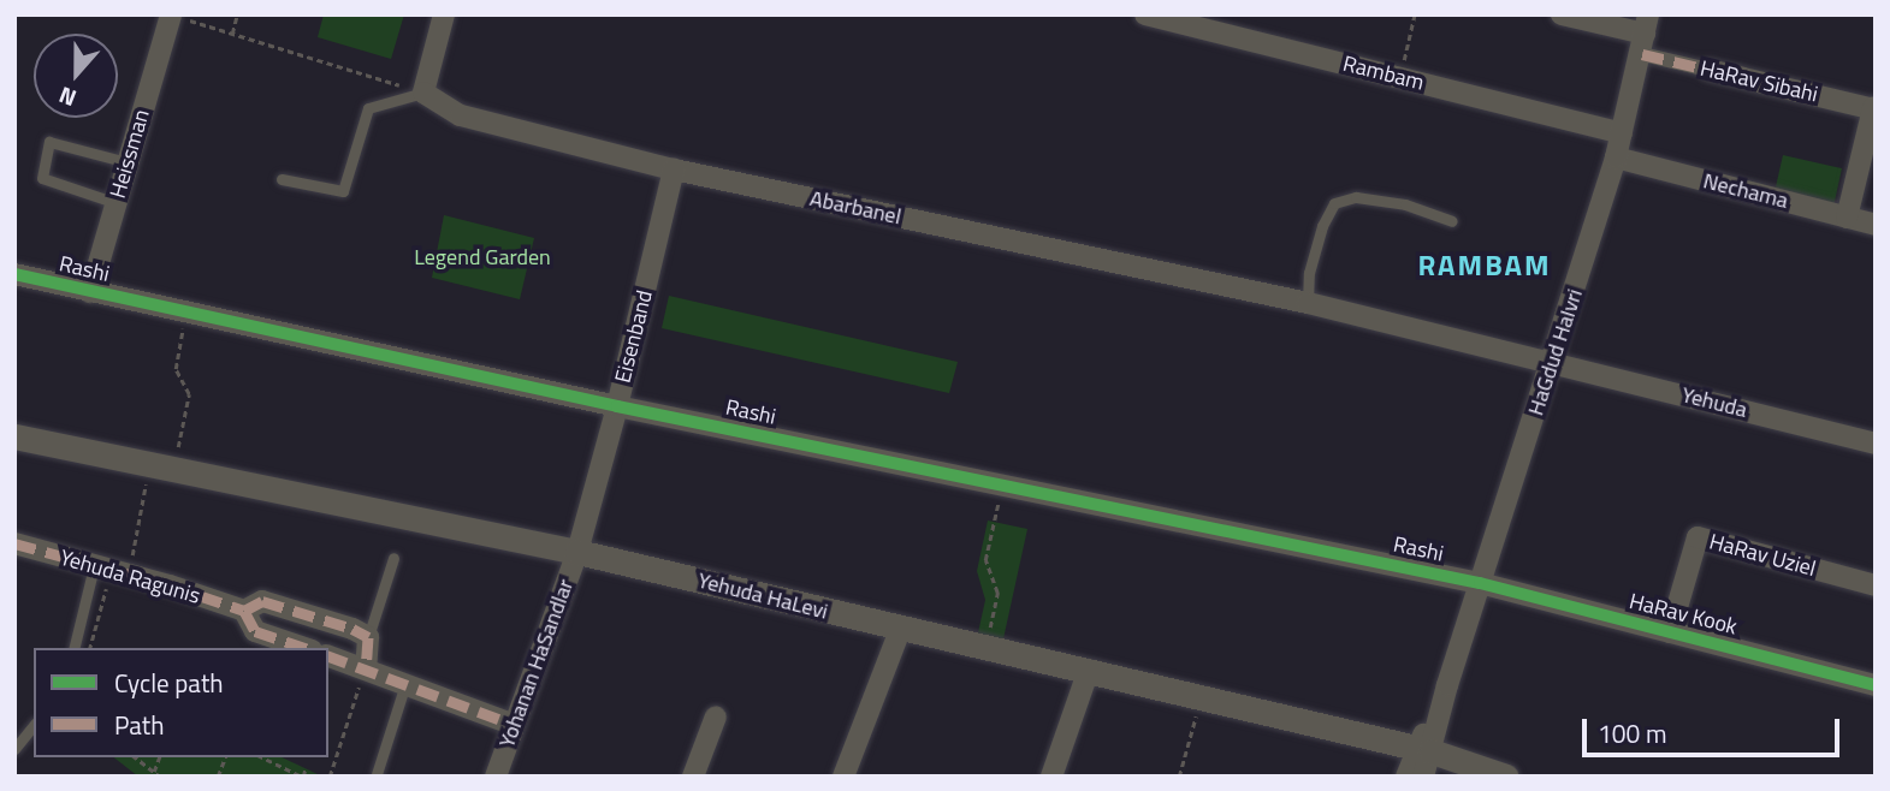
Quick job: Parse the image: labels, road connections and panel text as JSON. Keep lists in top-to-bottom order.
{
  "streets": {
    "street": [
      "Rambam",
      "HaRav Sibahi",
      "Heissman",
      "Nechama",
      "Abarbanel",
      "Rashi",
      "Eisenband",
      "HaGdud HaIvri",
      "Yehuda",
      "HaRav Uziel",
      "Yehuda Ragunis",
      "Yehuda HaLevi",
      "HaRav Kook",
      "Yohanan HaSandlar"
    ]
  },
  "crossings": [
    ["Rambam", "HaGdud HaIvri"],
    ["HaRav Sibahi", "HaGdud HaIvri"],
    ["Heissman", "Rashi"],
    ["Nechama", "HaGdud HaIvri"],
    ["Abarbanel", "Eisenband"],
    ["Abarbanel", "HaGdud HaIvri"],
    ["Abarbanel", "Yehuda"],
    ["Rashi", "Eisenband"],
    ["Rashi", "HaGdud HaIvri"],
    ["Rashi", "HaRav Kook"],
    ["Eisenband", "Yehuda HaLevi"],
    ["Eisenband", "Yohanan HaSandlar"],
    ["HaGdud HaIvri", "Yehuda"],
    ["HaGdud HaIvri", "Yehuda HaLevi"],
    ["HaGdud HaIvri", "HaRav Kook"],
    ["HaRav Uziel", "HaRav Kook"],
    ["Yehuda HaLevi", "Yohanan HaSandlar"]
  ],
  "districts": ["RAMBAM"],
  "parks": ["Legend Garden"],
  "legend": ["Cycle path", "Path"],
  "scale_bar": "100 m",
  "north": "bottom"
}
